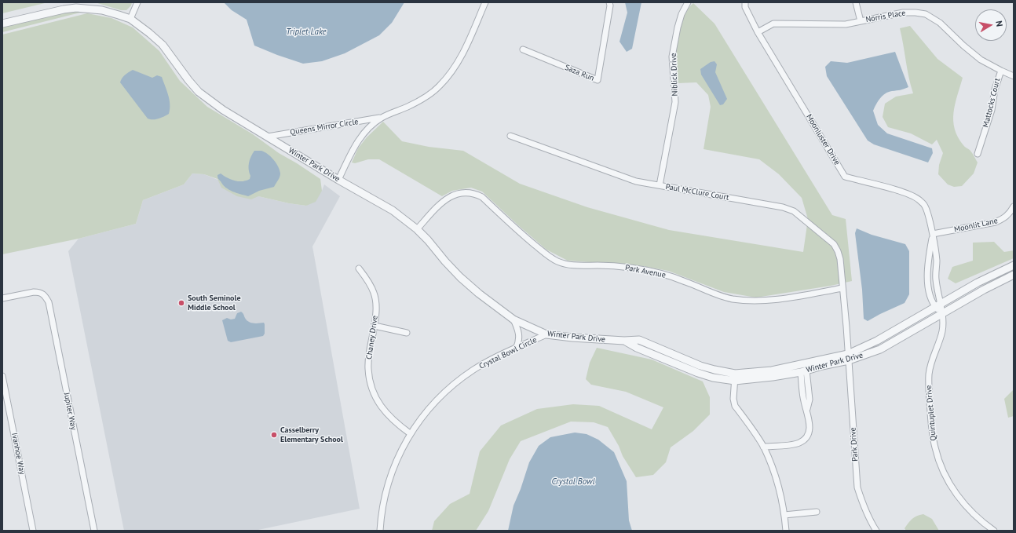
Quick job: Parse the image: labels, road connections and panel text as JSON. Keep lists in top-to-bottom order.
{
  "streets": {
    "street": [
      "Norris Place",
      "Saza Run",
      "Niblick Drive",
      "Mattocks Court",
      "Queens Mirror Circle",
      "Moonluster Drive",
      "Winter Park Drive",
      "Paul McClure Court",
      "Moonlit Lane",
      "Park Avenue",
      "Chaney Drive",
      "Crystal Bowl Circle",
      "Jupiter Way",
      "Quintuplet Drive",
      "Park Drive",
      "Ivanhoe Way"
    ]
  },
  "crossings": [
    ["Norris Place", "Mattocks Court"],
    ["Norris Place", "Moonluster Drive"],
    ["Niblick Drive", "Paul McClure Court"],
    ["Queens Mirror Circle", "Winter Park Drive"],
    ["Moonluster Drive", "Winter Park Drive"],
    ["Moonluster Drive", "Moonlit Lane"],
    ["Moonluster Drive", "Quintuplet Drive"],
    ["Winter Park Drive", "Park Avenue"],
    ["Winter Park Drive", "Crystal Bowl Circle"],
    ["Winter Park Drive", "Quintuplet Drive"],
    ["Winter Park Drive", "Park Drive"],
    ["Paul McClure Court", "Park Avenue"],
    ["Chaney Drive", "Crystal Bowl Circle"]
  ],
  "water": ["Triplet Lake", "Crystal Bowl"],
  "places": ["South Seminole Middle School", "Casselberry Elementary School"],
  "north": "right"
}
